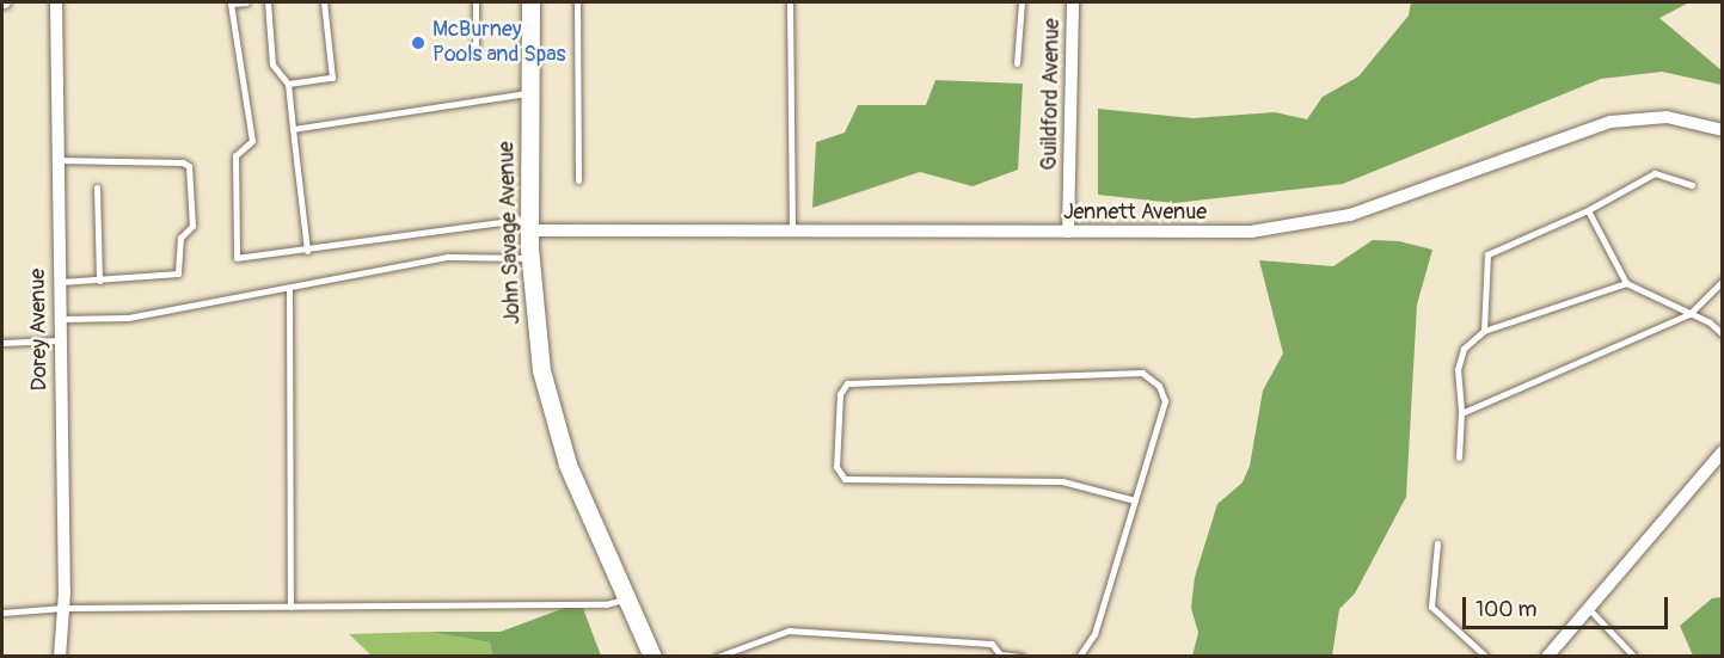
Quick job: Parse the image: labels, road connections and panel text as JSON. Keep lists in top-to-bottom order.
{
  "streets": {
    "main road": ["John Savage Avenue"],
    "street": ["Guildford Avenue", "Jennett Avenue", "Dorey Avenue"]
  },
  "crossings": [
    ["Guildford Avenue", "Jennett Avenue"],
    ["Jennett Avenue", "John Savage Avenue"]
  ],
  "places": ["McBurney Pools and Spas"],
  "scale_bar": "100 m"
}
